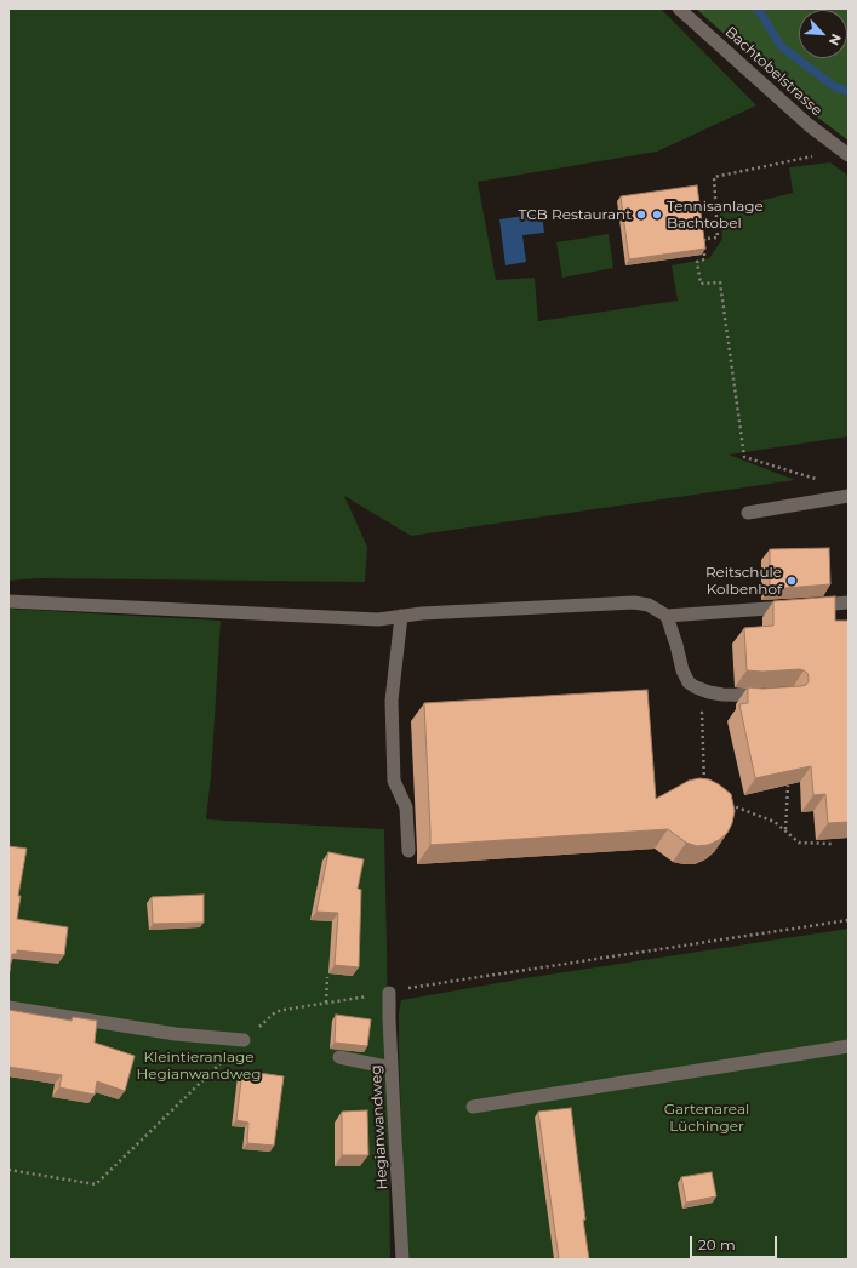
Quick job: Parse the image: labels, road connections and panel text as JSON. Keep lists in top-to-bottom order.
{
  "streets": {
    "street": ["Bachtobelstrasse", "Hegianwandweg"]
  },
  "parks": ["Kleintieranlage Hegianwandweg", "Gartenareal Lüchinger"],
  "places": ["TCB Restaurant", "Tennisanlage Bachtobel", "Reitschule Kolbenhof"],
  "scale_bar": "20 m",
  "north": "bottom right"
}
